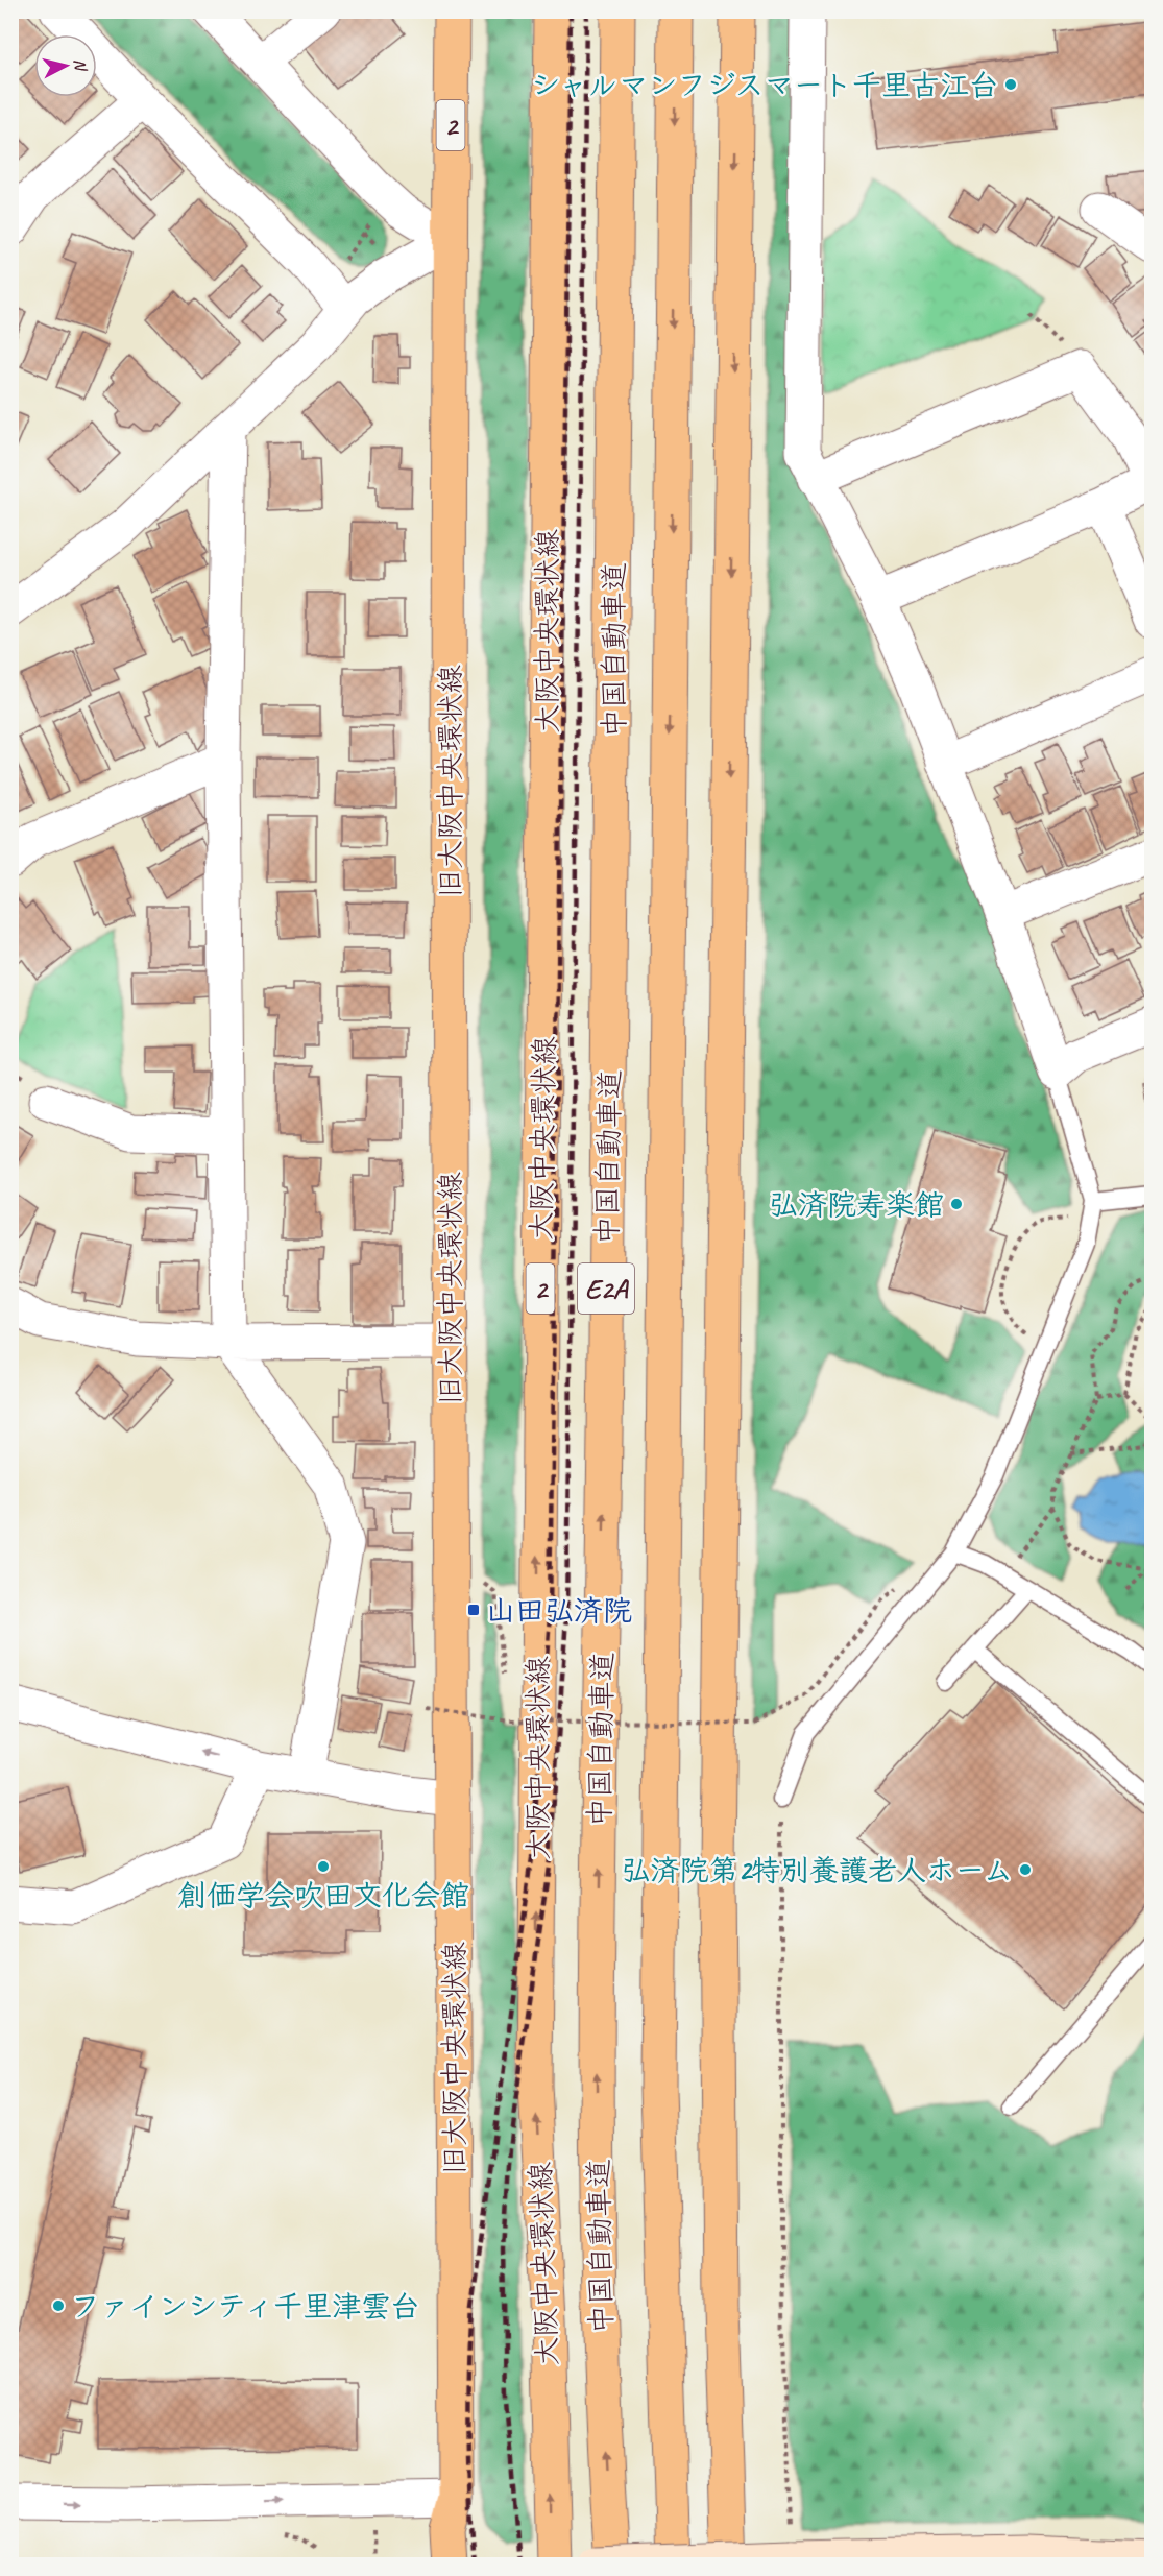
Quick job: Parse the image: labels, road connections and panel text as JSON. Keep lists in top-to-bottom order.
{
  "streets": {
    "main road": [
      "2",
      "大阪中央環状線",
      "中国自動車道",
      "旧大阪中央環状線",
      "E2A"
    ]
  },
  "places": {
    "other": [
      "シャルマンフジスマート千里古江台",
      "弘済院寿楽館",
      "創価学会吹田文化会館",
      "弘済院第2特別養護老人ホーム",
      "ファインシティ千里津雲台"
    ],
    "transit": ["山田弘済院"]
  },
  "north": "right"
}
